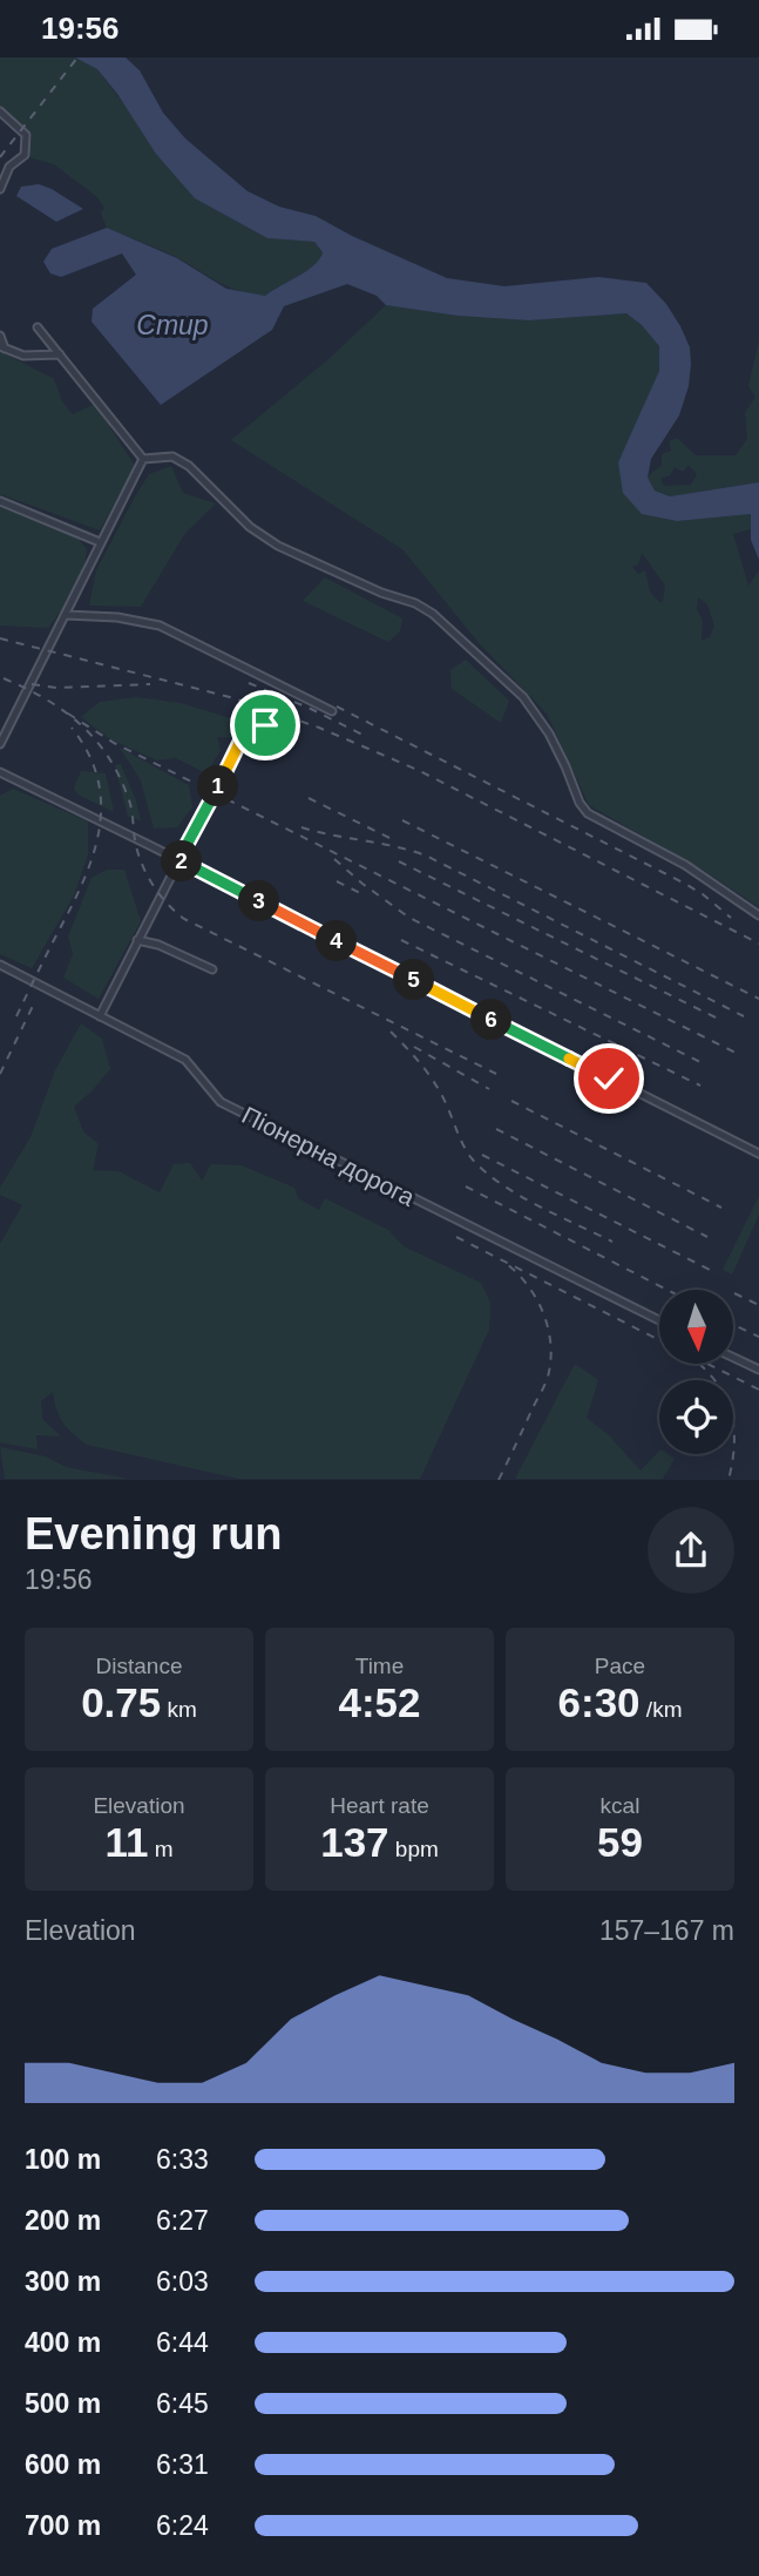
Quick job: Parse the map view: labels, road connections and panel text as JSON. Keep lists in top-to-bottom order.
{
  "streets": {
    "street": ["Піонерна дорога"]
  },
  "water": ["Стир"],
  "north": "bottom",
  "page": {
    "status": "19:56",
    "pins": [
      "1",
      "2",
      "3",
      "4",
      "5",
      "6"
    ],
    "heading": ["Evening run", "19:56"],
    "stats": [
      ["Distance", "0.75 km"],
      ["Time", "4:52"],
      ["Pace", "6:30 /km"],
      ["Elevation", "11 m"],
      ["Heart rate", "137 bpm"],
      ["kcal", "59"]
    ],
    "chart": ["Elevation", "157–167 m"],
    "list": [
      {
        "name": "100 m",
        "note": "6:33"
      },
      {
        "name": "200 m",
        "note": "6:27"
      },
      {
        "name": "300 m",
        "note": "6:03"
      },
      {
        "name": "400 m",
        "note": "6:44"
      },
      {
        "name": "500 m",
        "note": "6:45"
      },
      {
        "name": "600 m",
        "note": "6:31"
      },
      {
        "name": "700 m",
        "note": "6:24"
      }
    ]
  }
}
